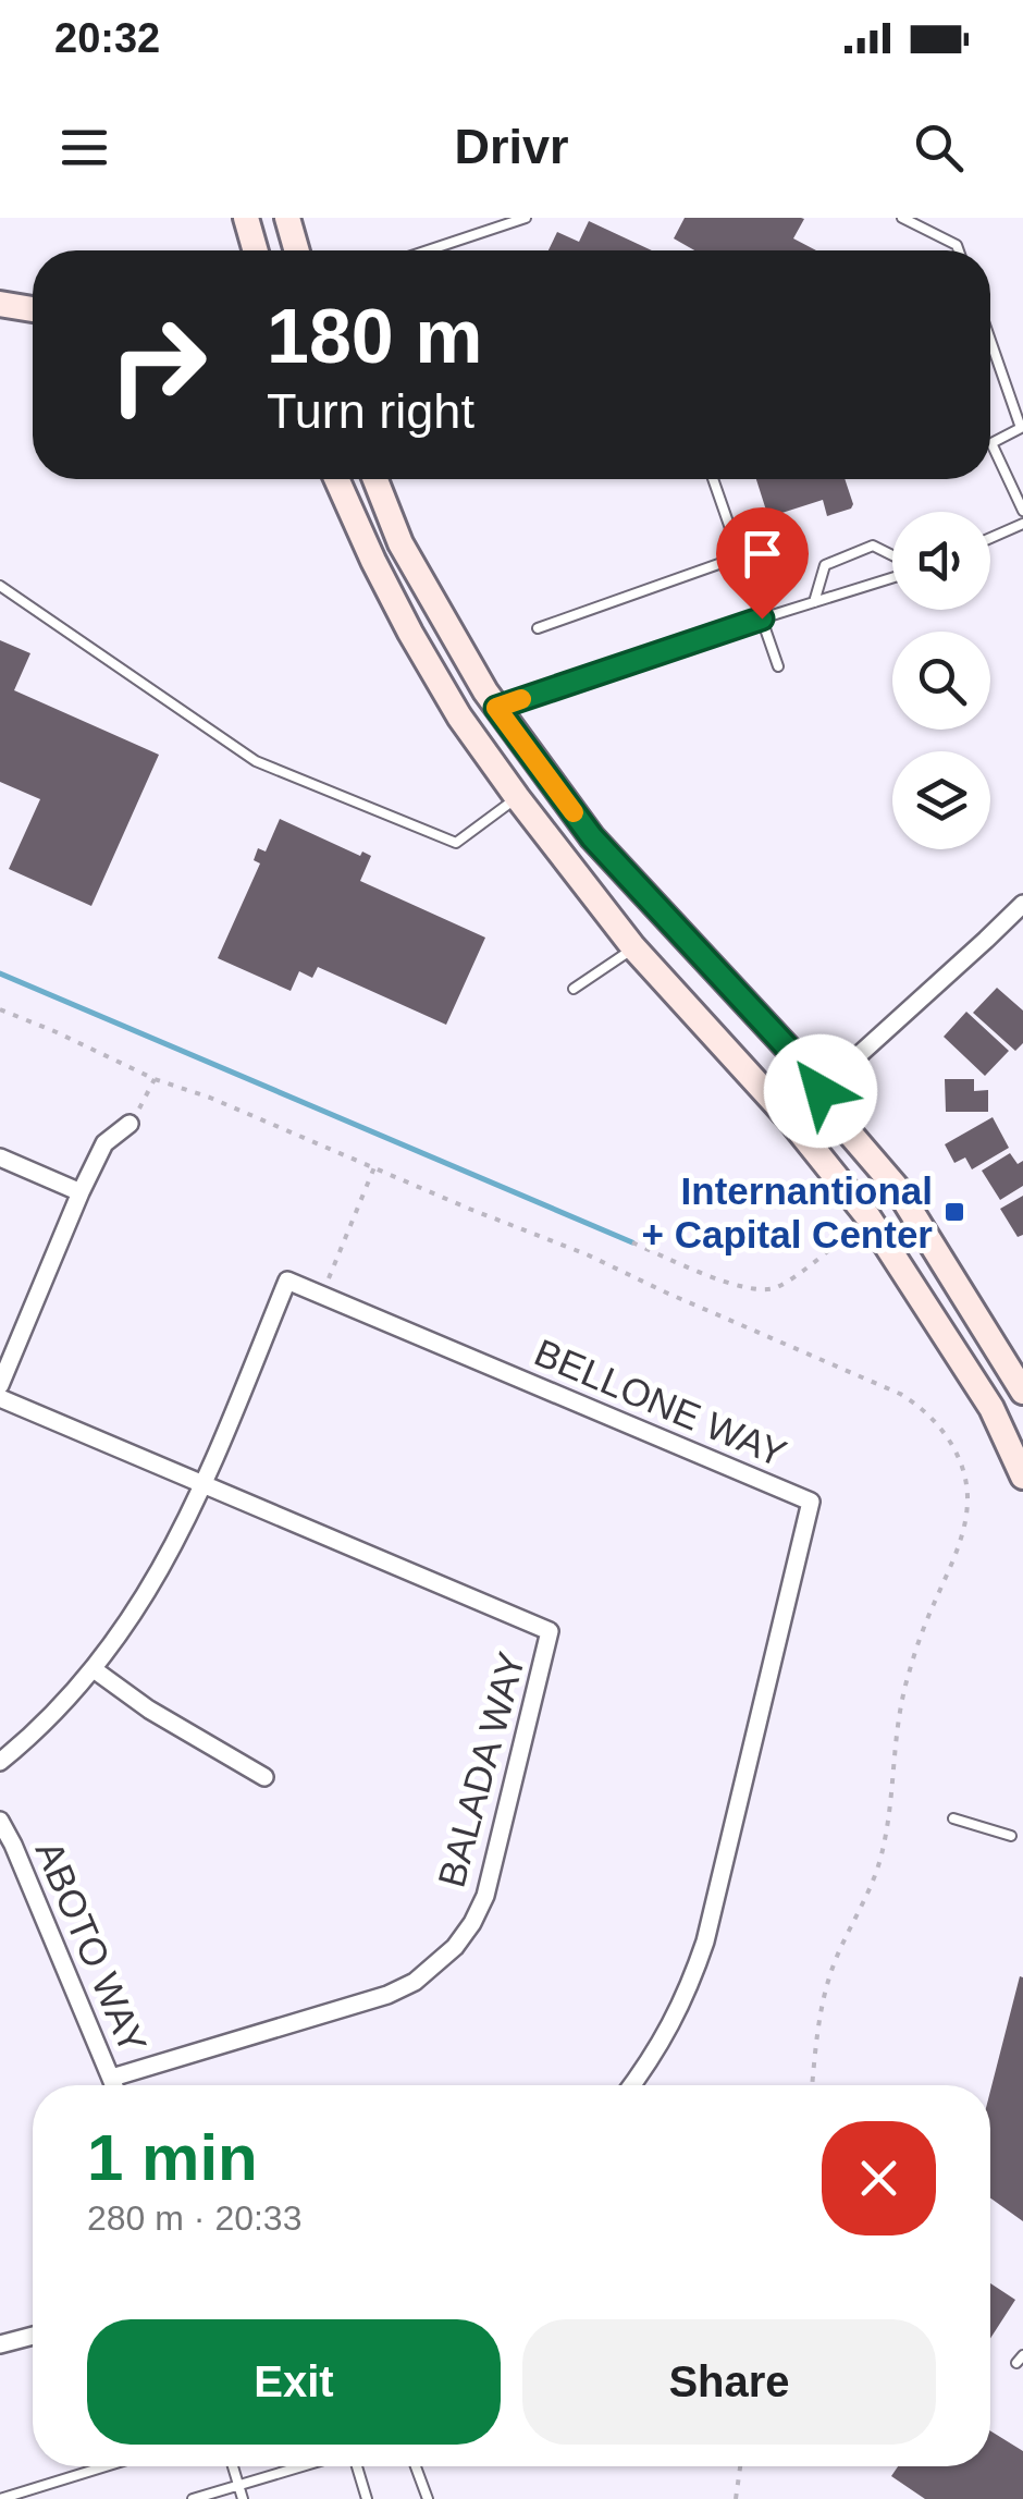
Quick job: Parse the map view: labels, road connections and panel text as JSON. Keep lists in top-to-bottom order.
{
  "streets": {
    "street": ["BELLONE WAY", "BALADA WAY", "ABOTO WAY"]
  },
  "crossings": [
    ["BELLONE WAY", "BALADA WAY"],
    ["BALADA WAY", "ABOTO WAY"]
  ],
  "places": {
    "transit": ["Internantional + Capital Center"]
  },
  "page": {
    "status": "20:32",
    "header": "Drivr",
    "turn": ["180 m", "Turn right"],
    "heading": ["1 min", "280 m · 20:33"],
    "buttons": ["Exit", "Share"]
  }
}
